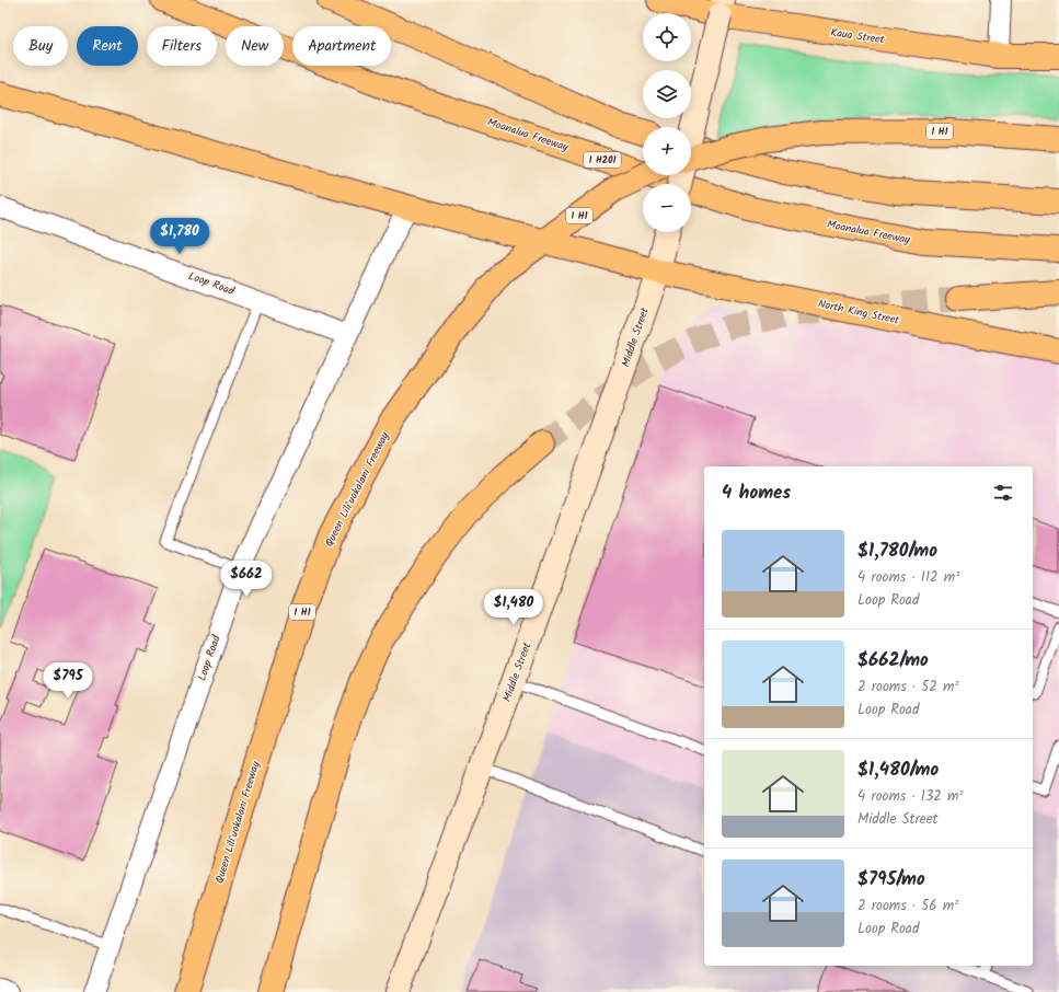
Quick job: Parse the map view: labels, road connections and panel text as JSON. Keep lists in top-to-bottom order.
{
  "streets": {
    "main road": [
      "Kaua Street",
      "I H1",
      "Moanalua Freeway",
      "I H201",
      "North King Street",
      "Middle Street",
      "Queen Liliʻuokalani Freeway"
    ],
    "street": ["Loop Road"]
  },
  "crossings": [
    ["Loop Road", "North King Street"],
    ["North King Street", "Middle Street"]
  ],
  "page": {
    "map_buttons": ["+", "−"],
    "chip": [
      "Buy",
      "Rent",
      "Filters",
      "New",
      "Apartment"
    ],
    "price": [
      "$1,780",
      "$662",
      "$1,480",
      "$795"
    ],
    "heading": "4 homes",
    "list": [
      {
        "name": "$1,780/mo",
        "note": "4 rooms · 112 m² · Loop Road"
      },
      {
        "name": "$662/mo",
        "note": "2 rooms · 52 m² · Loop Road"
      },
      {
        "name": "$1,480/mo",
        "note": "4 rooms · 132 m² · Middle Street"
      },
      {
        "name": "$795/mo",
        "note": "2 rooms · 56 m² · Loop Road"
      }
    ]
  }
}
